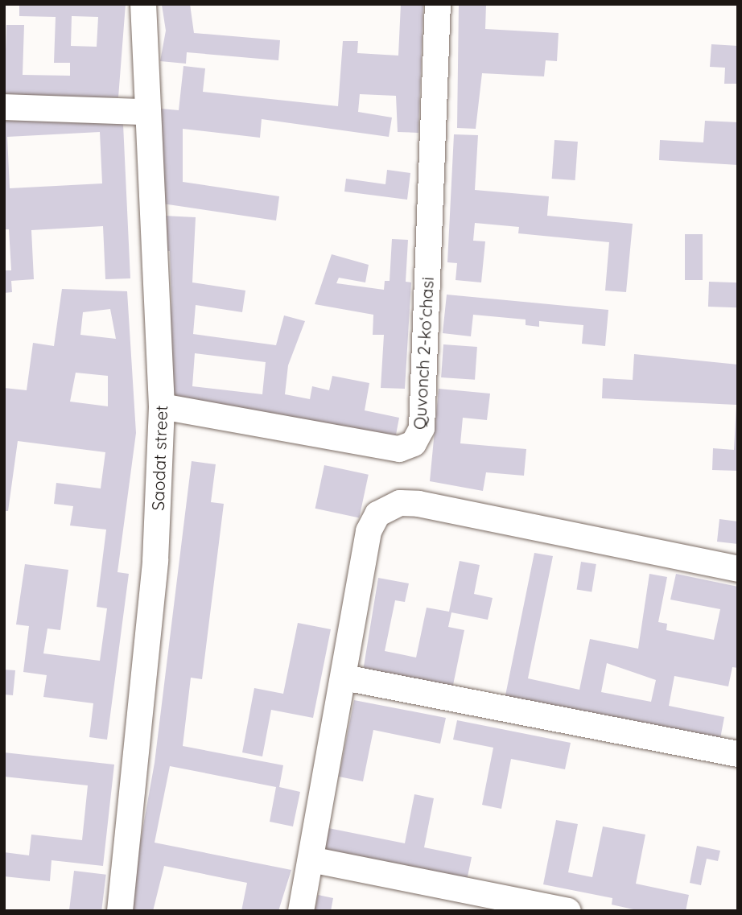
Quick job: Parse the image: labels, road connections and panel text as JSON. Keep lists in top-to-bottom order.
{
  "streets": {
    "street": ["Quvonch 2-koʻchasi", "Saodat street"]
  },
  "crossings": [
    ["Quvonch 2-koʻchasi", "Saodat street"]
  ]
}
